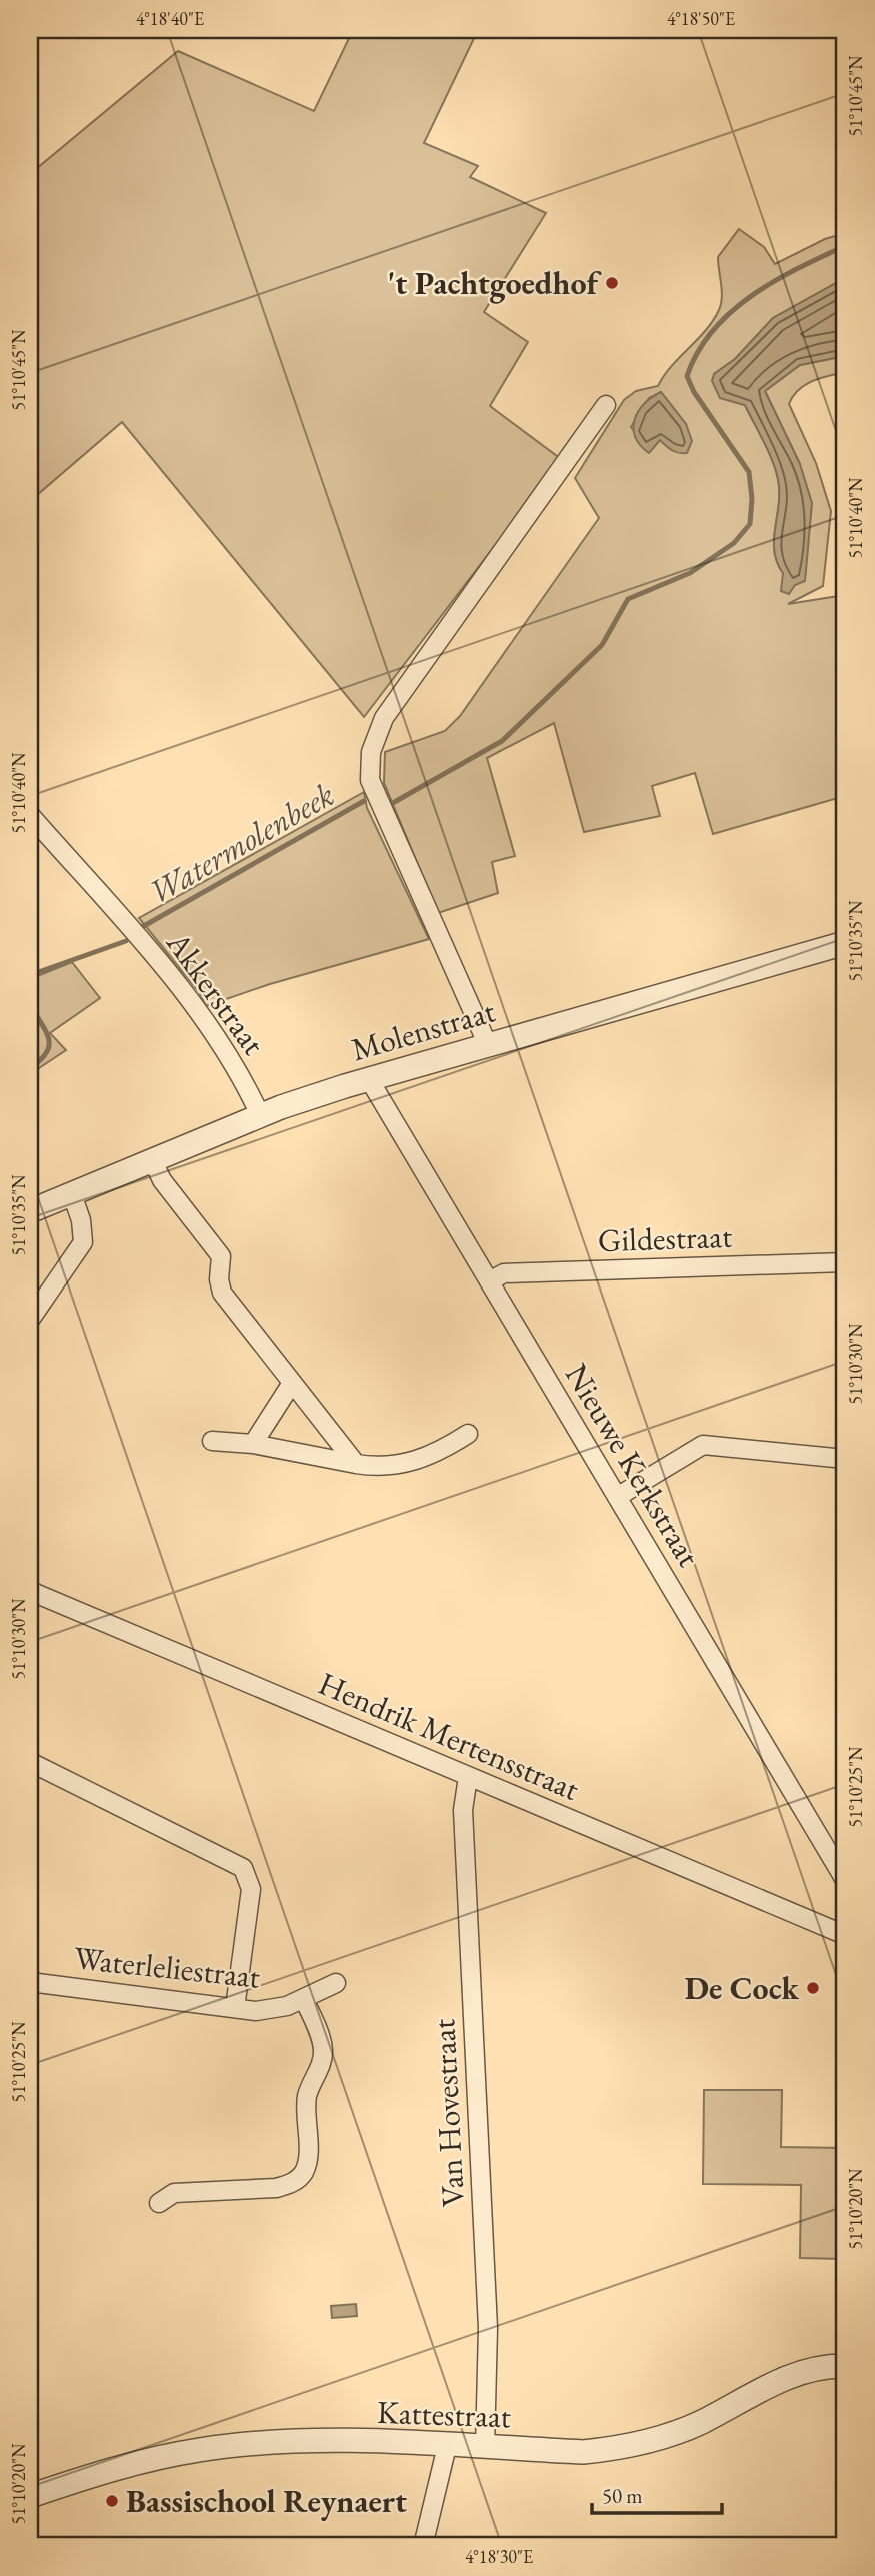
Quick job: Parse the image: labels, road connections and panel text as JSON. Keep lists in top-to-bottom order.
{
  "streets": {
    "street": [
      "Akkerstraat",
      "Molenstraat",
      "Gildestraat",
      "Nieuwe Kerkstraat",
      "Hendrik Mertensstraat",
      "Waterleliestraat",
      "Van Hovestraat",
      "Kattestraat"
    ]
  },
  "crossings": [
    ["Akkerstraat", "Molenstraat"],
    ["Molenstraat", "Nieuwe Kerkstraat"],
    ["Gildestraat", "Nieuwe Kerkstraat"],
    ["Hendrik Mertensstraat", "Van Hovestraat"],
    ["Van Hovestraat", "Kattestraat"]
  ],
  "water": ["Watermolenbeek"],
  "places": ["'t Pachtgoedhof", "De Cock", "Bassischool Reynaert"],
  "scale_bar": "50 m",
  "coordinates": [
    "4°18'40\"E",
    "4°18'50\"E",
    "51°10'45\"N",
    "51°10'40\"N",
    "51°10'35\"N",
    "51°10'30\"N",
    "51°10'25\"N",
    "51°10'20\"N",
    "4°18'30\"E"
  ]
}
